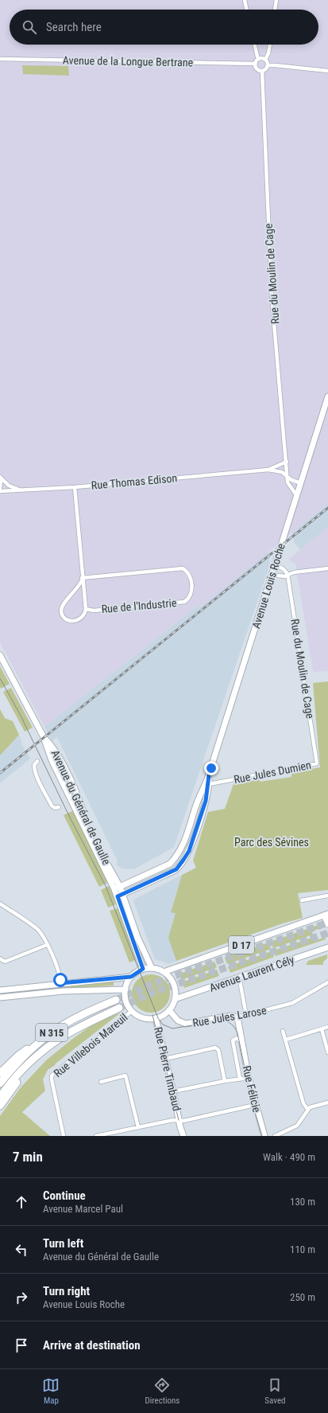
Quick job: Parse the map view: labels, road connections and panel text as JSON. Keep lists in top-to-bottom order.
{
  "streets": {
    "highway": ["N 315"],
    "main road": [
      "Avenue Louis Roche",
      "Avenue du Général de Gaulle",
      "D 17",
      "Avenue Laurent Cély",
      "Rue Jules Larose",
      "Rue Pierre Timbaud",
      "Rue Félicie"
    ],
    "street": [
      "Avenue de la Longue Bertrane",
      "Rue du Moulin de Cage",
      "Rue Thomas Edison",
      "Rue de l'Industrie",
      "Rue Jules Dumien",
      "Rue Villebois Mareuil"
    ]
  },
  "crossings": [
    ["Avenue de la Longue Bertrane", "Rue du Moulin de Cage"],
    ["Rue du Moulin de Cage", "Rue Thomas Edison"],
    ["Rue du Moulin de Cage", "Avenue Louis Roche"],
    ["Rue du Moulin de Cage", "Rue Jules Dumien"],
    ["Rue Thomas Edison", "Rue de l'Industrie"],
    ["Avenue Louis Roche", "Rue Jules Dumien"],
    ["Avenue Louis Roche", "Avenue du Général de Gaulle"],
    ["Avenue du Général de Gaulle", "D 17"],
    ["Avenue du Général de Gaulle", "Avenue Laurent Cély"],
    ["Avenue du Général de Gaulle", "Rue Jules Larose"],
    ["Avenue du Général de Gaulle", "Rue Villebois Mareuil"],
    ["Avenue du Général de Gaulle", "Rue Pierre Timbaud"],
    ["D 17", "Avenue Laurent Cély"],
    ["D 17", "Rue Jules Larose"],
    ["D 17", "Rue Villebois Mareuil"],
    ["D 17", "Rue Pierre Timbaud"],
    ["Avenue Laurent Cély", "Rue Jules Larose"],
    ["Avenue Laurent Cély", "Rue Villebois Mareuil"],
    ["Avenue Laurent Cély", "Rue Pierre Timbaud"],
    ["Rue Jules Larose", "Rue Villebois Mareuil"],
    ["Rue Jules Larose", "Rue Pierre Timbaud"],
    ["Rue Jules Larose", "Rue Félicie"],
    ["Rue Villebois Mareuil", "Rue Pierre Timbaud"]
  ],
  "parks": ["Parc des Sévines"],
  "page": {
    "search": "Search here",
    "heading": ["7 min", "Walk · 490 m"],
    "list": [
      ["Continue", "Avenue Marcel Paul", "130 m"],
      ["Turn left", "Avenue du Général de Gaulle", "110 m"],
      ["Turn right", "Avenue Louis Roche", "250 m"],
      "Arrive at destination"
    ],
    "nav": ["Map", "Directions", "Saved"]
  }
}
